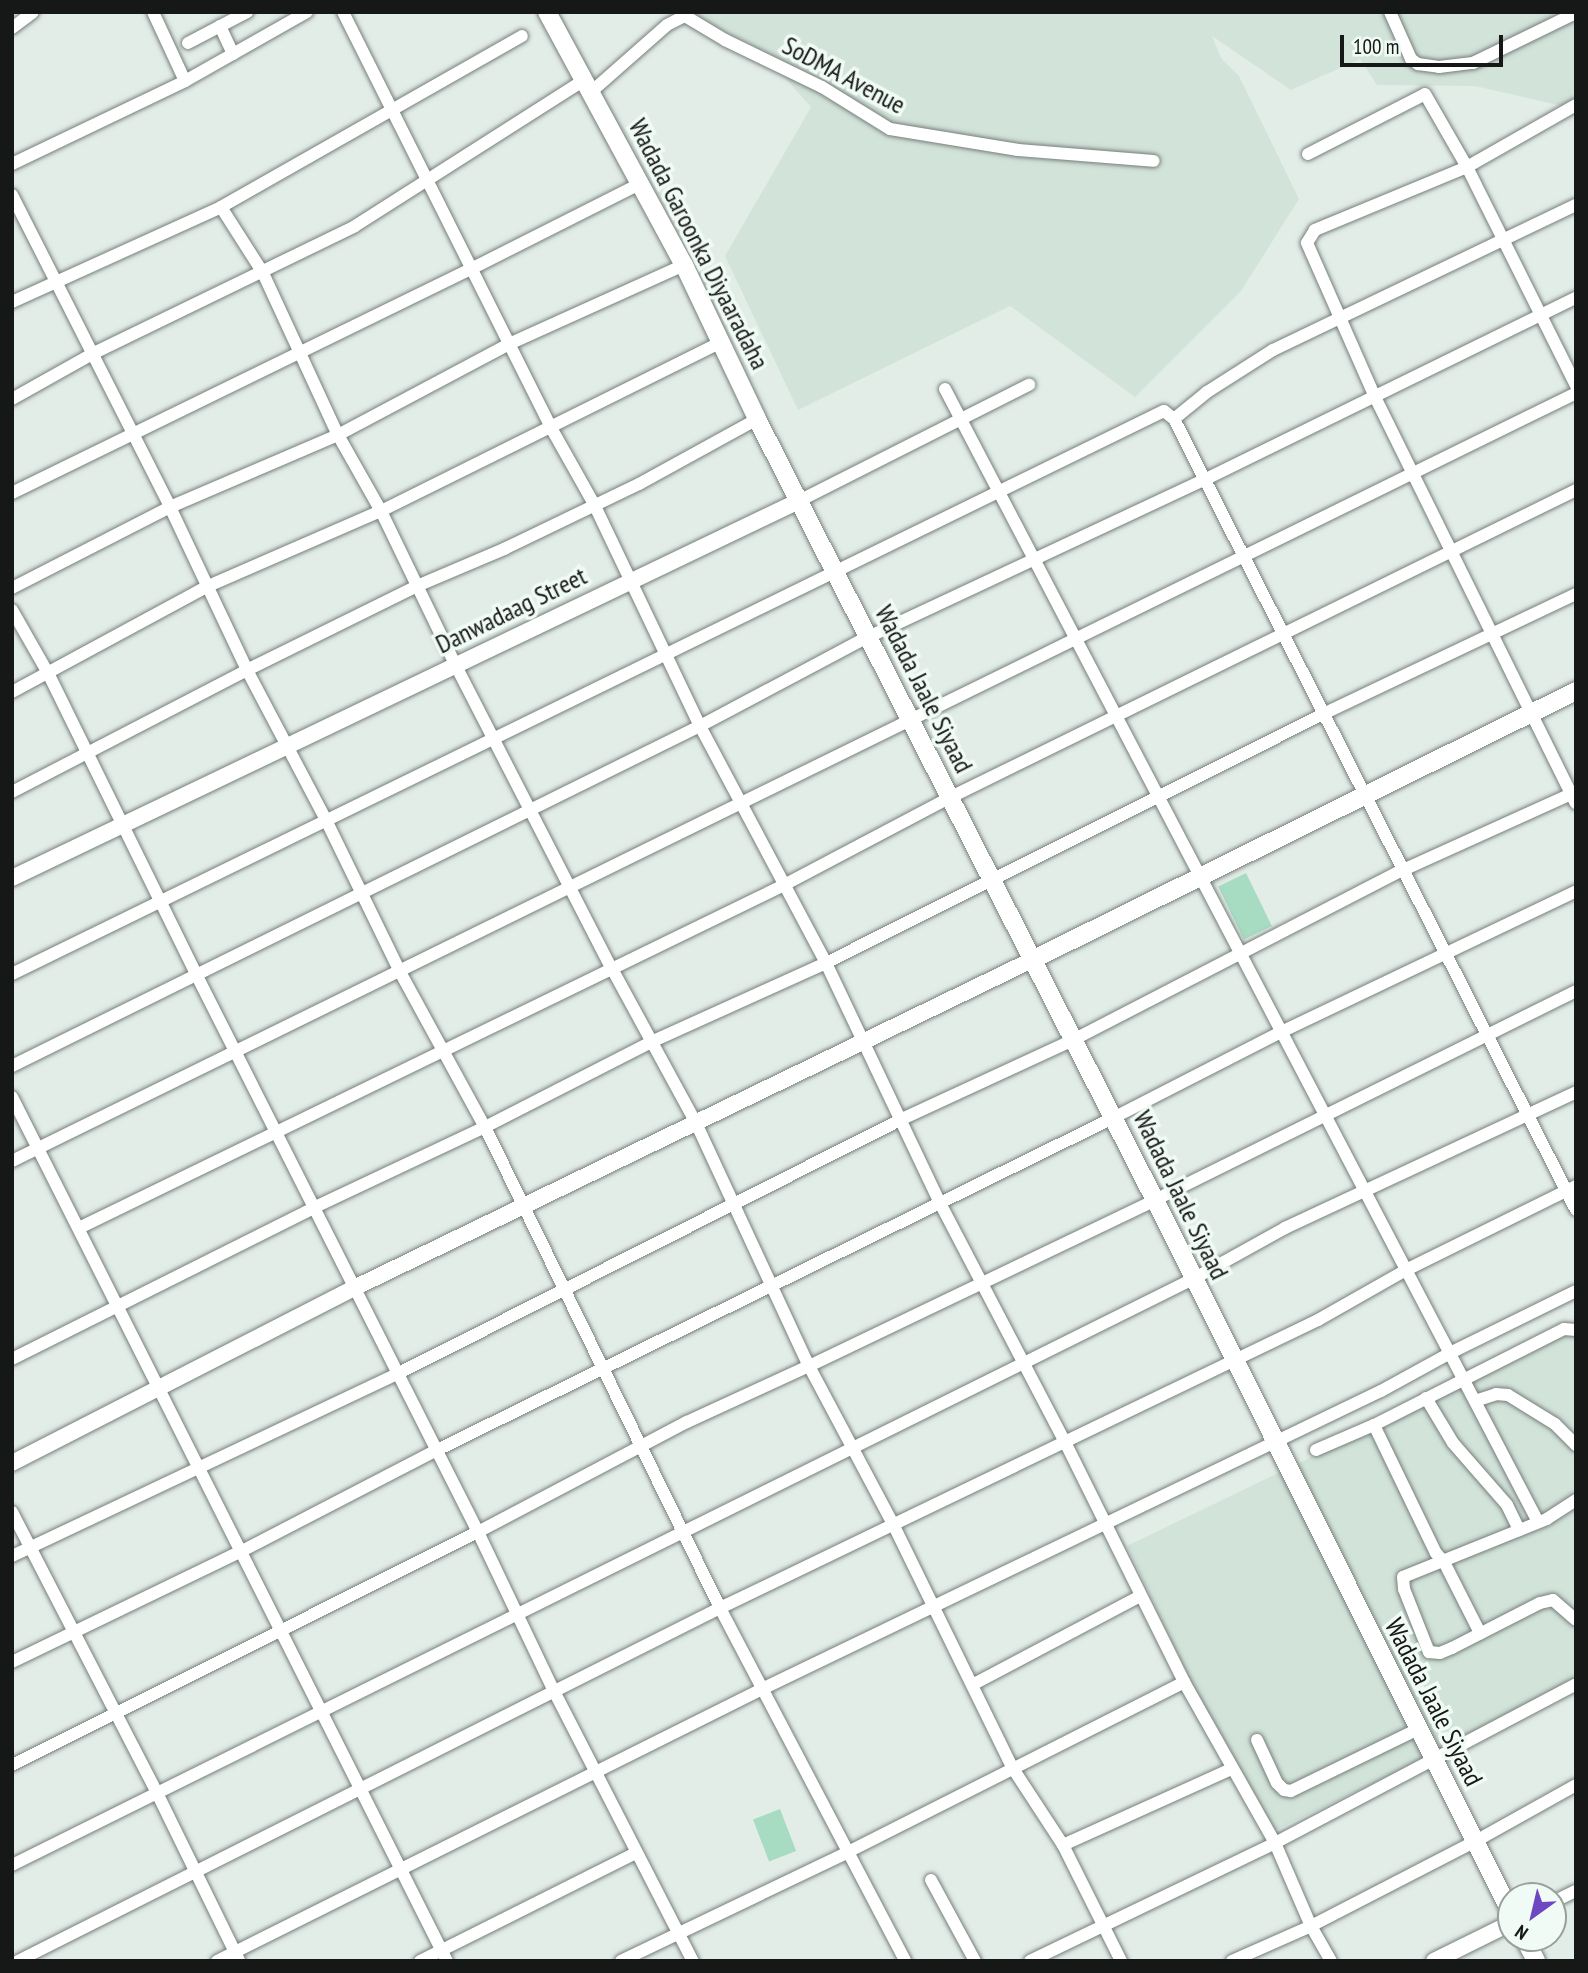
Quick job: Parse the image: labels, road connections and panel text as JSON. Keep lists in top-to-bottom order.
{
  "streets": {
    "main road": ["Wadada Garoonka Diyaaradaha", "Wadada Jaale Siyaad"],
    "street": ["SoDMA Avenue", "Danwadaag Street"]
  },
  "crossings": [
    ["SoDMA Avenue", "Wadada Garoonka Diyaaradaha"],
    ["Wadada Garoonka Diyaaradaha", "Danwadaag Street"],
    ["Wadada Garoonka Diyaaradaha", "Wadada Jaale Siyaad"],
    ["Danwadaag Street", "Wadada Jaale Siyaad"]
  ],
  "scale_bar": "100 m",
  "north": "bottom left"
}
